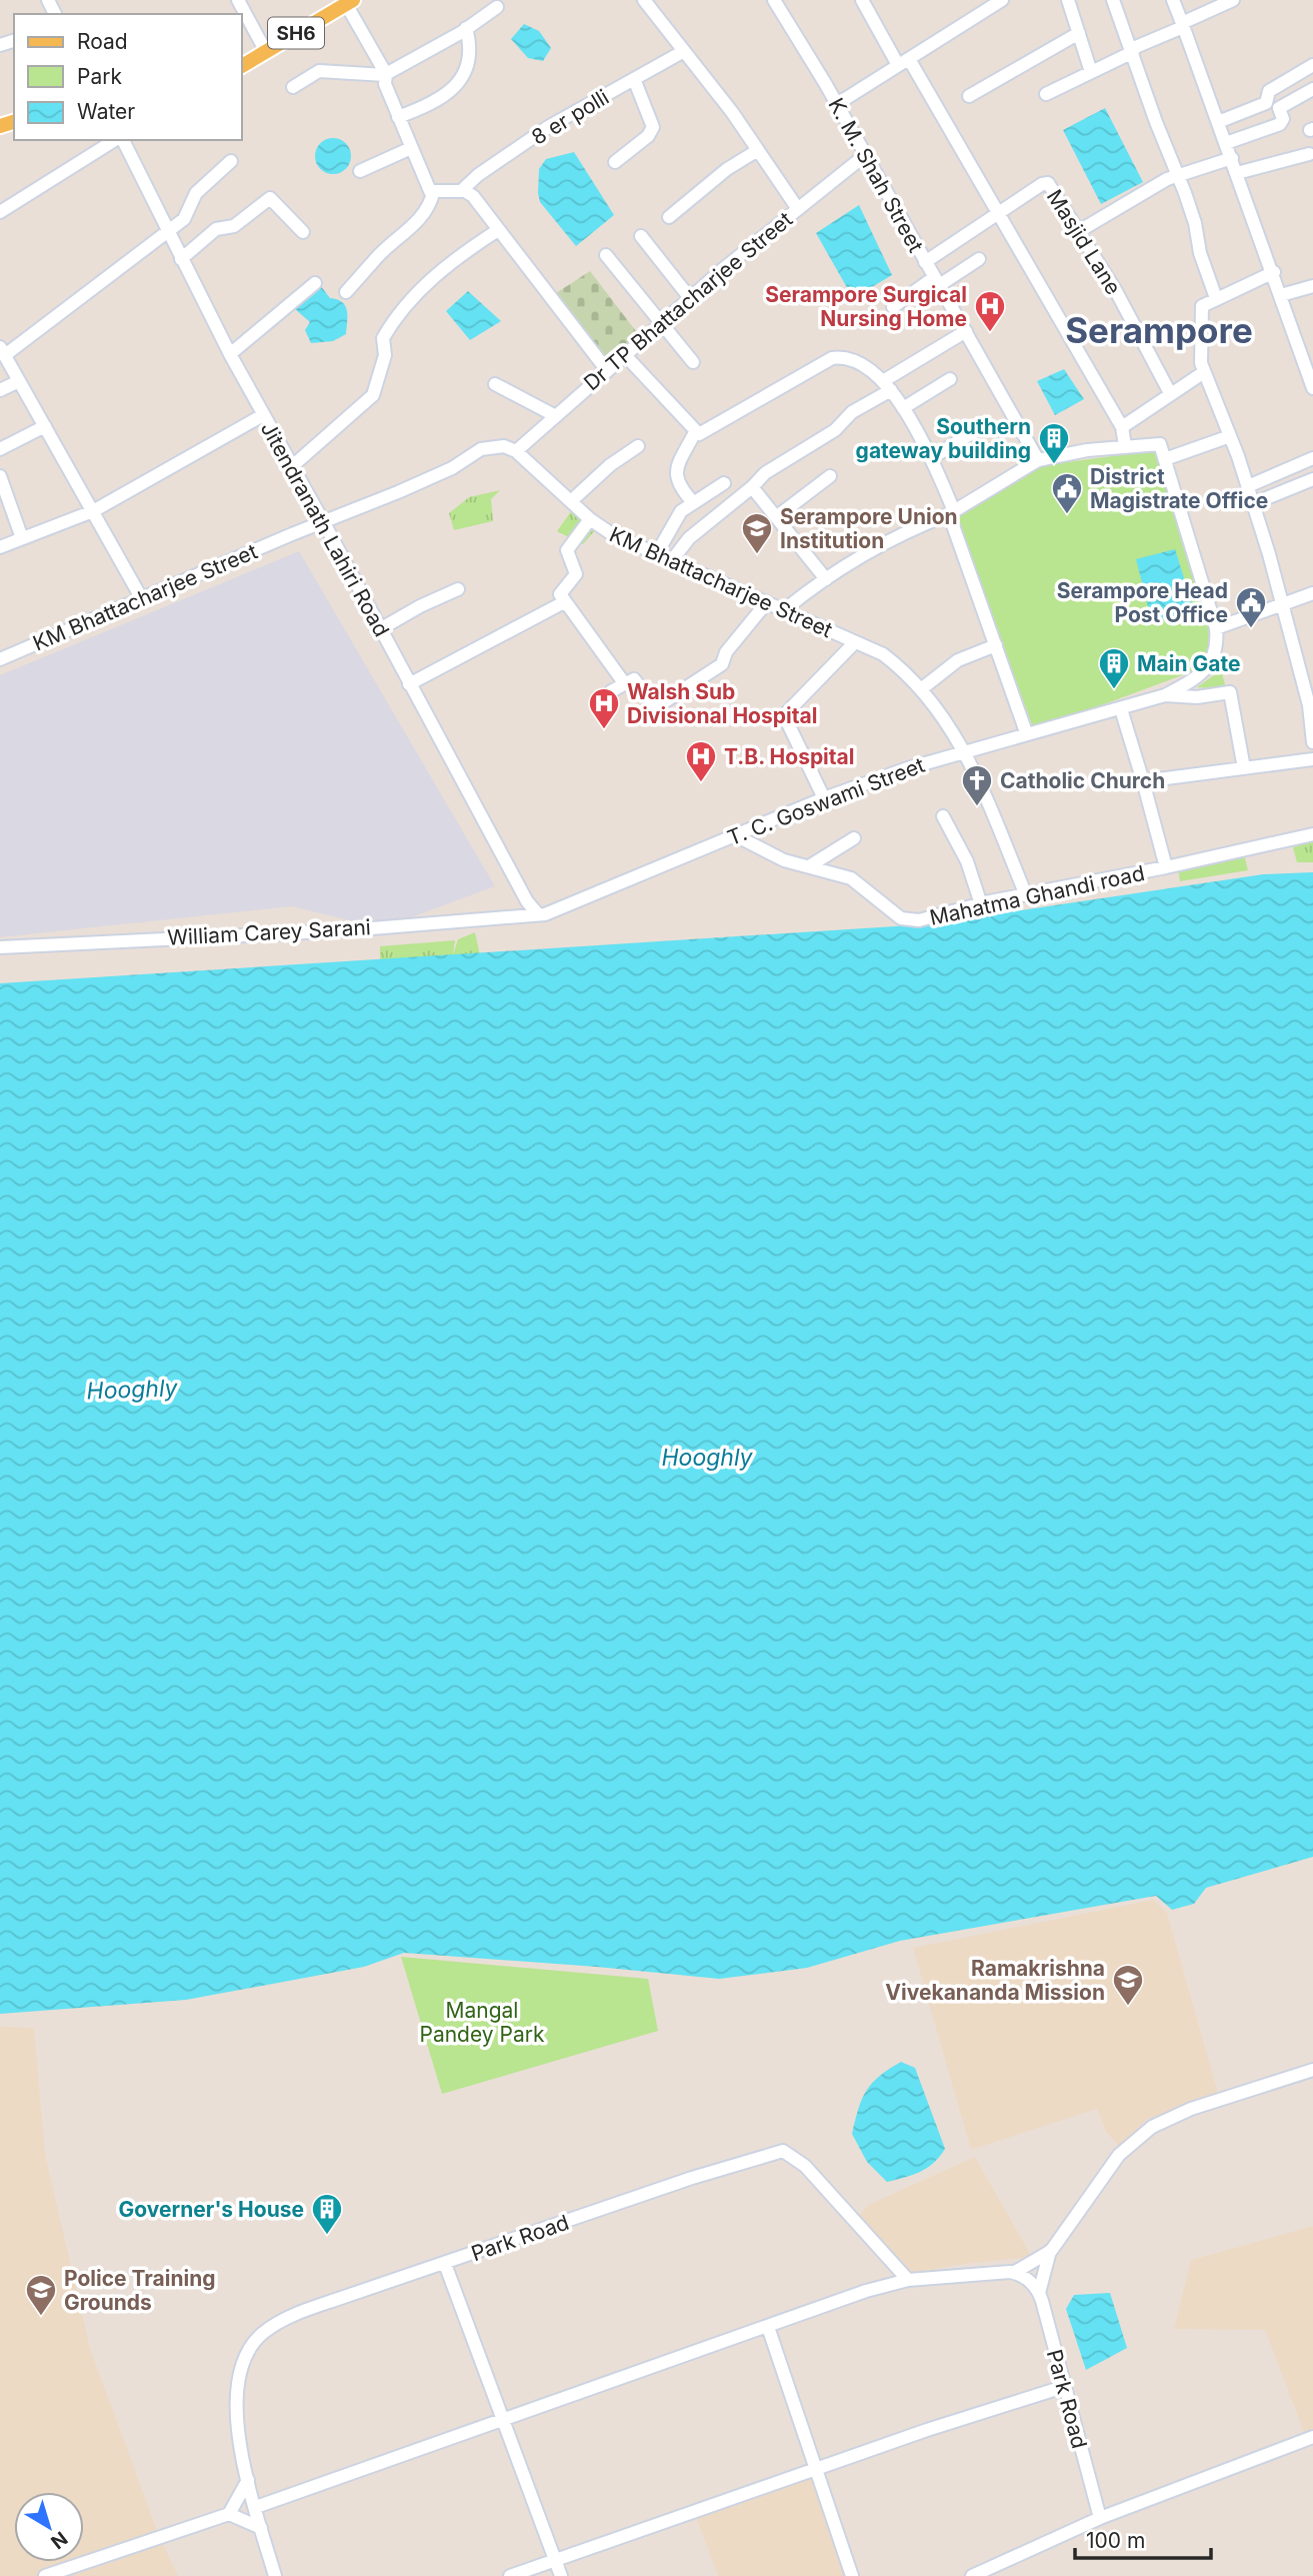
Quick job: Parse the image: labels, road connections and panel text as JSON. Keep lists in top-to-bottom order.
{
  "streets": {
    "main road": ["SH6"],
    "street": [
      "8 er polli",
      "K. M. Shah Street",
      "Masjid Lane",
      "Dr TP Bhattacharjee Street",
      "Jitendranath Lahiri Road",
      "KM Bhattacharjee Street",
      "T. C. Goswami Street",
      "Mahatma Ghandi road",
      "William Carey Sarani",
      "Park Road"
    ]
  },
  "crossings": [
    ["K. M. Shah Street", "Masjid Lane"],
    ["K. M. Shah Street", "Dr TP Bhattacharjee Street"],
    ["Dr TP Bhattacharjee Street", "KM Bhattacharjee Street"],
    ["Jitendranath Lahiri Road", "KM Bhattacharjee Street"],
    ["Jitendranath Lahiri Road", "T. C. Goswami Street"],
    ["Jitendranath Lahiri Road", "William Carey Sarani"],
    ["KM Bhattacharjee Street", "T. C. Goswami Street"],
    ["KM Bhattacharjee Street", "Mahatma Ghandi road"],
    ["T. C. Goswami Street", "Mahatma Ghandi road"],
    ["T. C. Goswami Street", "William Carey Sarani"]
  ],
  "districts": ["Serampore"],
  "water": ["Hooghly"],
  "parks": ["Mangal Pandey Park"],
  "places": {
    "hospital": ["Serampore Surgical Nursing Home", "Walsh Sub Divisional Hospital", "T.B. Hospital"],
    "building": ["Southern gateway building", "Main Gate", "Governer's House"],
    "public building": ["District Magistrate Office", "Serampore Head Post Office"],
    "school or university": ["Serampore Union Institution", "Ramakrishna Vivekananda Mission", "Police Training Grounds"],
    "church": ["Catholic Church"]
  },
  "legend": ["Road", "Park", "Water"],
  "scale_bar": "100 m",
  "north": "bottom right"
}
